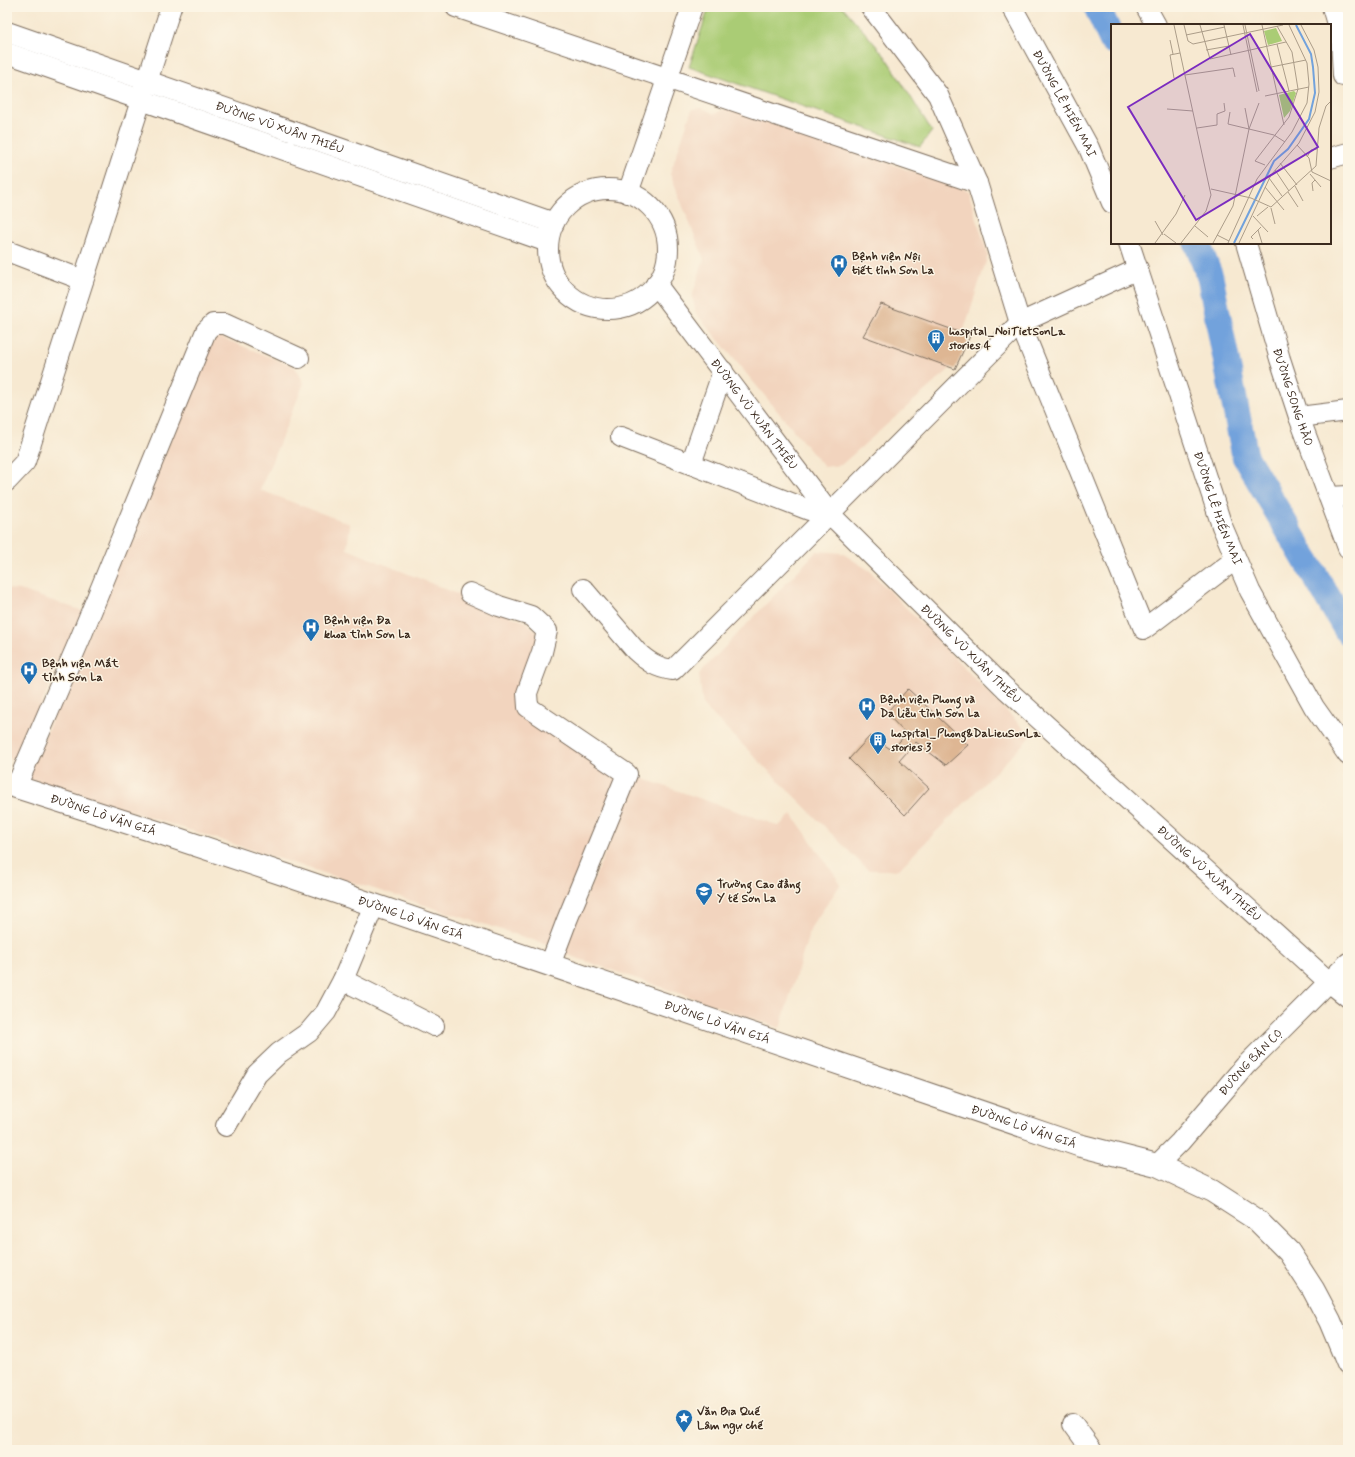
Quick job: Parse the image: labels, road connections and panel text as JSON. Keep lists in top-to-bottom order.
{
  "streets": {
    "highway": ["ĐƯỜNG LÒ VĂN GIÁ"],
    "street": [
      "ĐƯỜNG LÊ HIẾN MAI",
      "ĐƯỜNG VŨ XUÂN THIỀU",
      "ĐƯỜNG SONG HÀO",
      "ĐƯỜNG BẢN CỌ"
    ]
  },
  "crossings": [
    ["ĐƯỜNG VŨ XUÂN THIỀU", "ĐƯỜNG BẢN CỌ"],
    ["ĐƯỜNG LÒ VĂN GIÁ", "ĐƯỜNG BẢN CỌ"]
  ],
  "places": {
    "hospital": [
      "Bệnh viện Nội tiết tỉnh Sơn La",
      "Bệnh viện Đa khoa tỉnh Sơn La",
      "Bệnh viện Mắt tỉnh Sơn La",
      "Bệnh viện Phong và Da liễu tỉnh Sơn La"
    ],
    "building": ["hospital_NoiTietSonLa stories 4", "hospital_Phong&DaLieuSonLa stories 3"],
    "school or university": ["Trường Cao đẳng Y tế Sơn La"],
    "place": ["Văn Bia Quế Lâm ngự chế"]
  }
}
